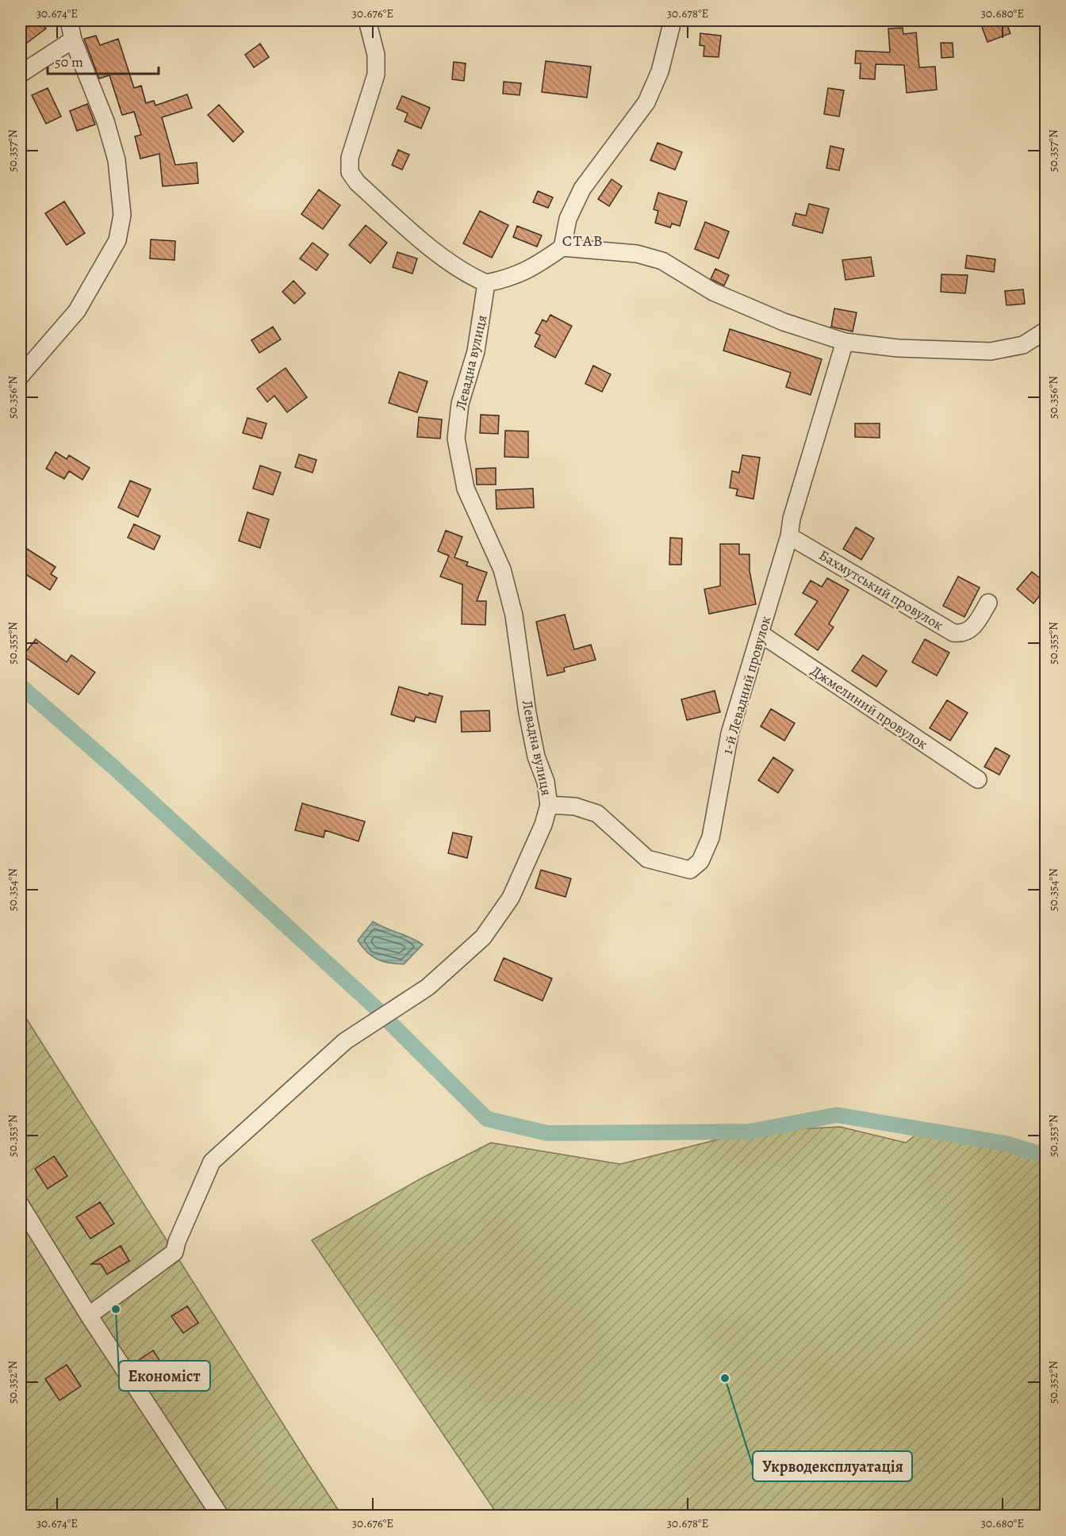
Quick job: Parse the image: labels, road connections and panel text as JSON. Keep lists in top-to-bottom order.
{
  "streets": {
    "street": [
      "Левадна вулиця",
      "Бахмутський провулок",
      "1-й Левадний провулок",
      "Джмелиний провулок"
    ]
  },
  "crossings": [
    ["Левадна вулиця", "1-й Левадний провулок"],
    ["Бахмутський провулок", "1-й Левадний провулок"],
    ["1-й Левадний провулок", "Джмелиний провулок"]
  ],
  "districts": ["СТАВ"],
  "places": ["Економіст", "Укрводексплуатація"],
  "scale_bar": "50 m",
  "coordinates": [
    "30.674°E",
    "30.676°E",
    "30.678°E",
    "30.680°E",
    "50.357°N",
    "50.356°N",
    "50.355°N",
    "50.354°N",
    "50.353°N",
    "50.352°N"
  ]
}
